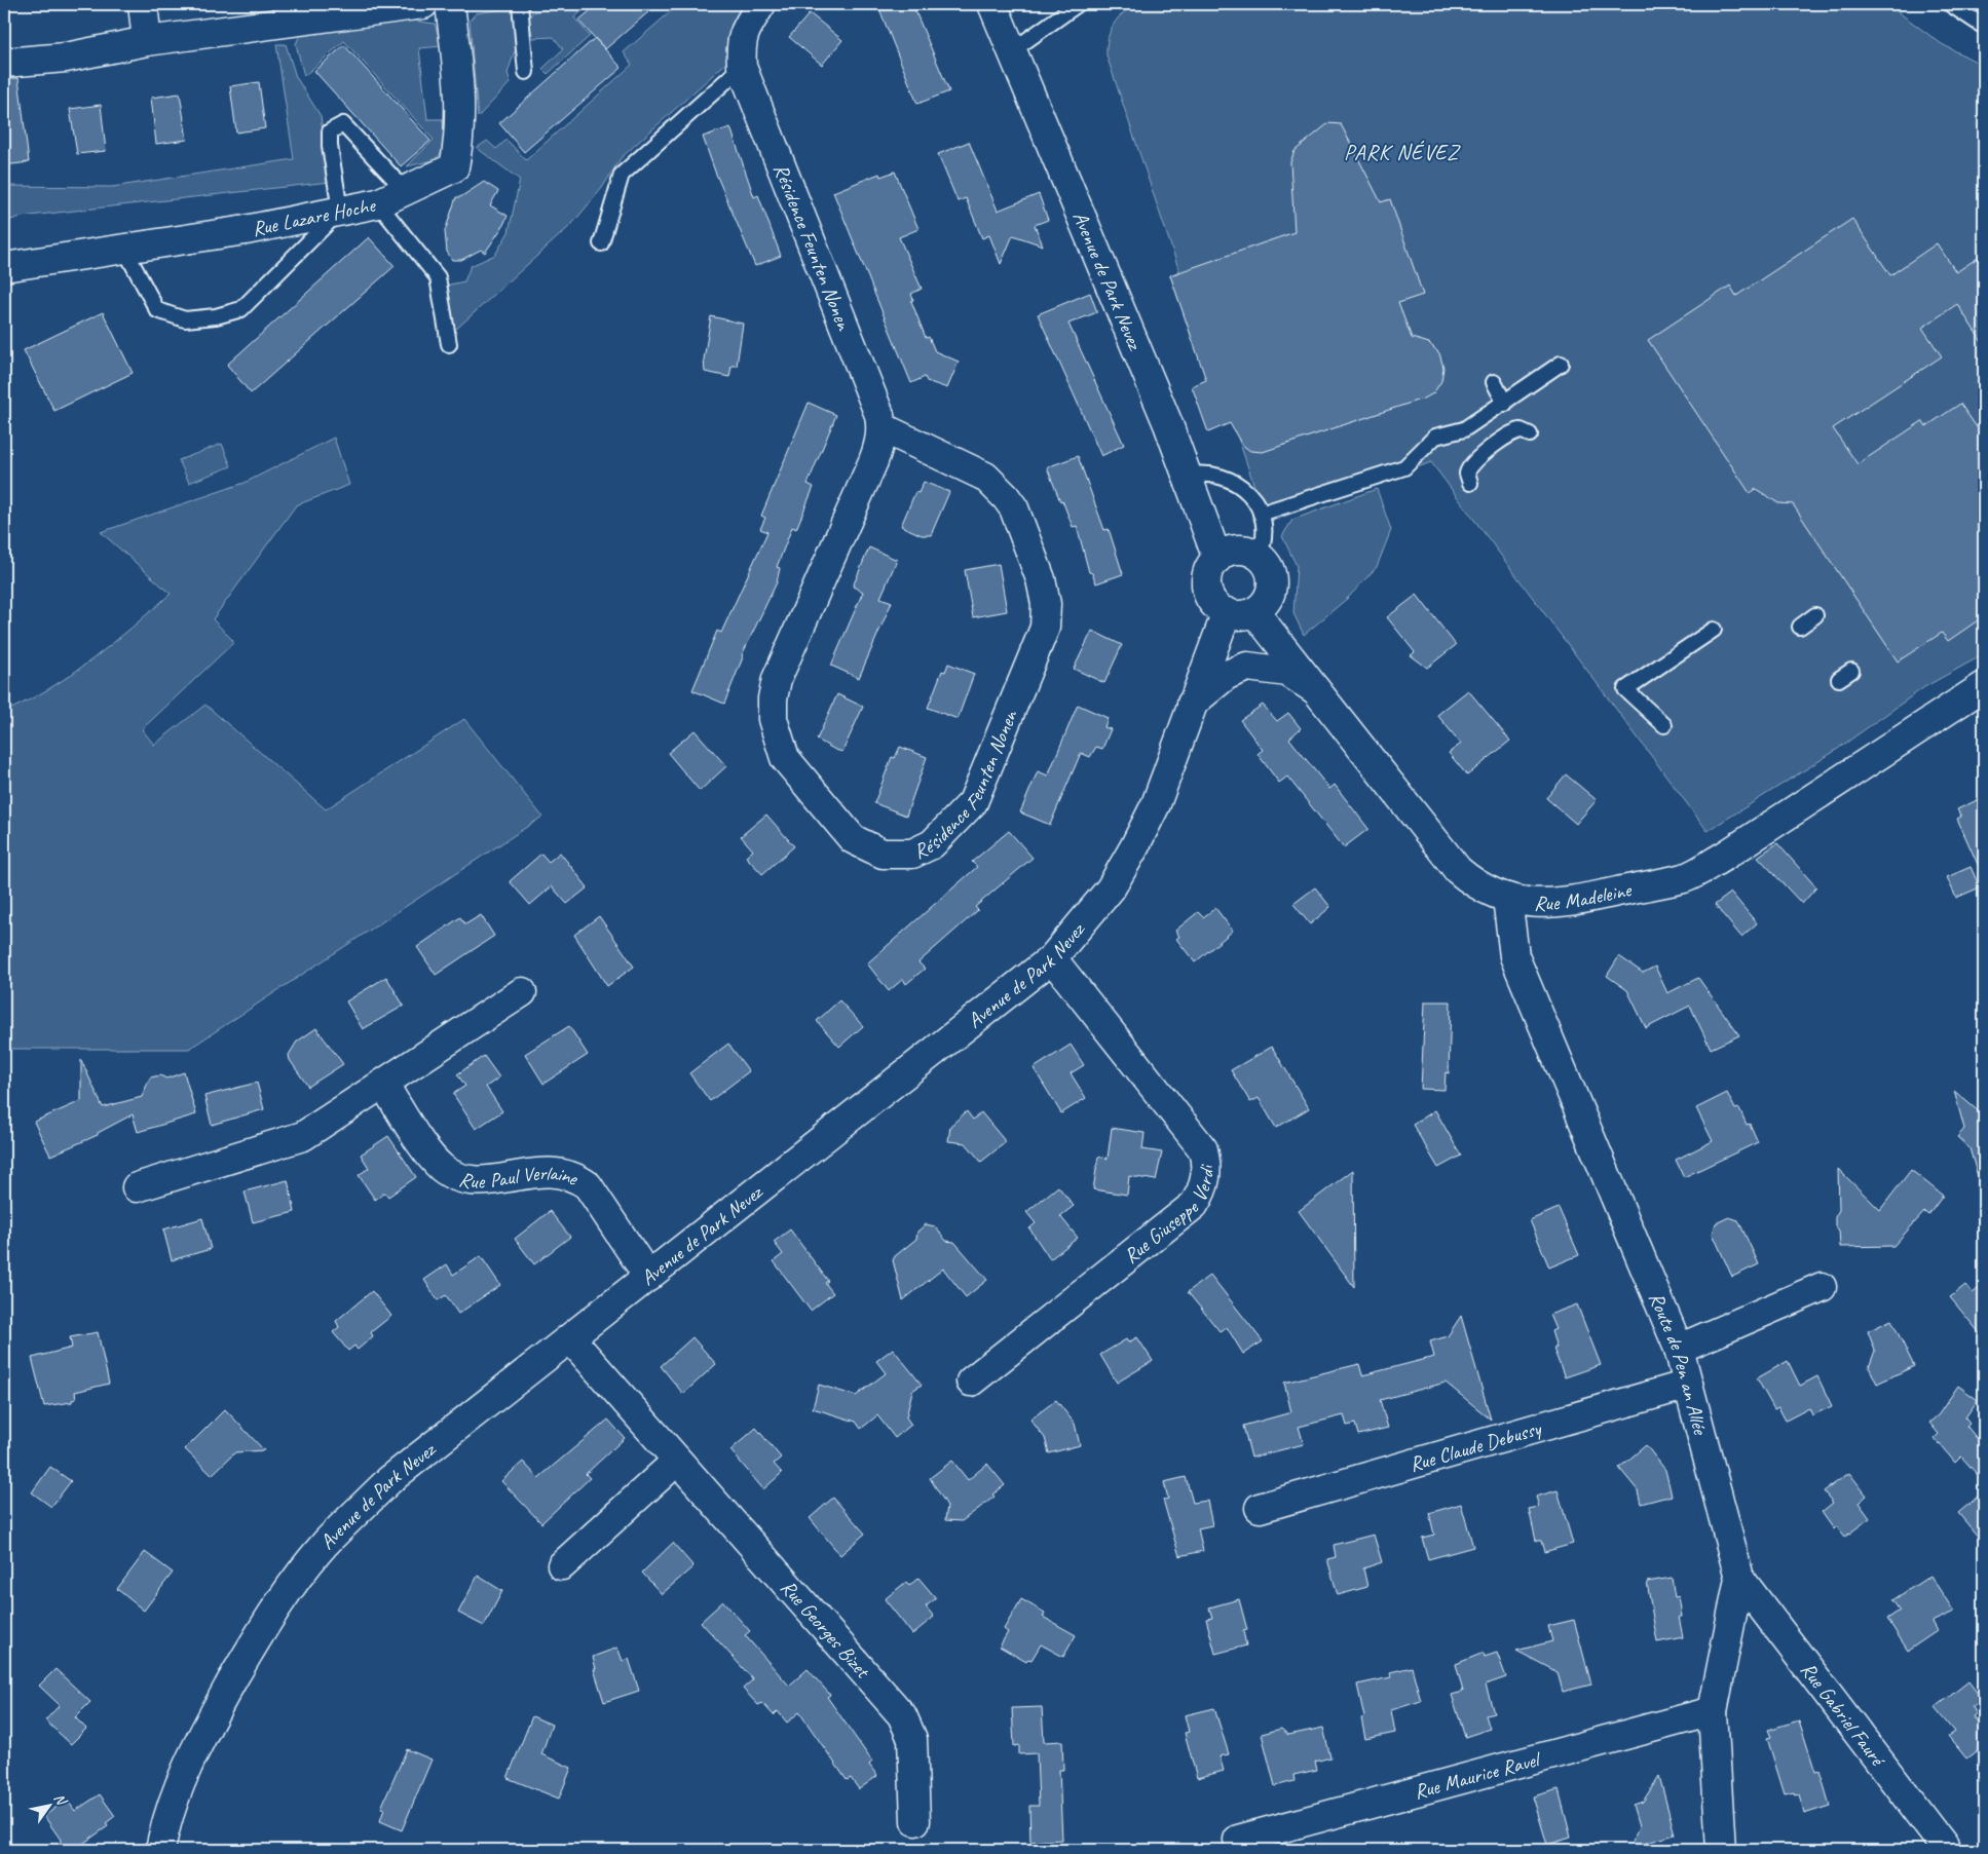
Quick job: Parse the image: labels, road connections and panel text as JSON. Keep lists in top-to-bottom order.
{
  "streets": {
    "street": [
      "Rue Lazare Hoche",
      "Résidence Feunten Nonen",
      "Avenue de Park Nevez",
      "Rue Madeleine",
      "Rue Paul Verlaine",
      "Rue Giuseppe Verdi",
      "Route de Pen an Allée",
      "Rue Claude Debussy",
      "Rue Georges Bizet",
      "Rue Gabriel Fauré",
      "Rue Maurice Ravel"
    ]
  },
  "crossings": [
    ["Avenue de Park Nevez", "Rue Madeleine"],
    ["Avenue de Park Nevez", "Rue Paul Verlaine"],
    ["Avenue de Park Nevez", "Rue Giuseppe Verdi"],
    ["Avenue de Park Nevez", "Rue Georges Bizet"],
    ["Rue Madeleine", "Route de Pen an Allée"],
    ["Route de Pen an Allée", "Rue Claude Debussy"],
    ["Route de Pen an Allée", "Rue Gabriel Fauré"],
    ["Route de Pen an Allée", "Rue Maurice Ravel"]
  ],
  "districts": ["PARK NÉVEZ"],
  "north": "top right"
}
